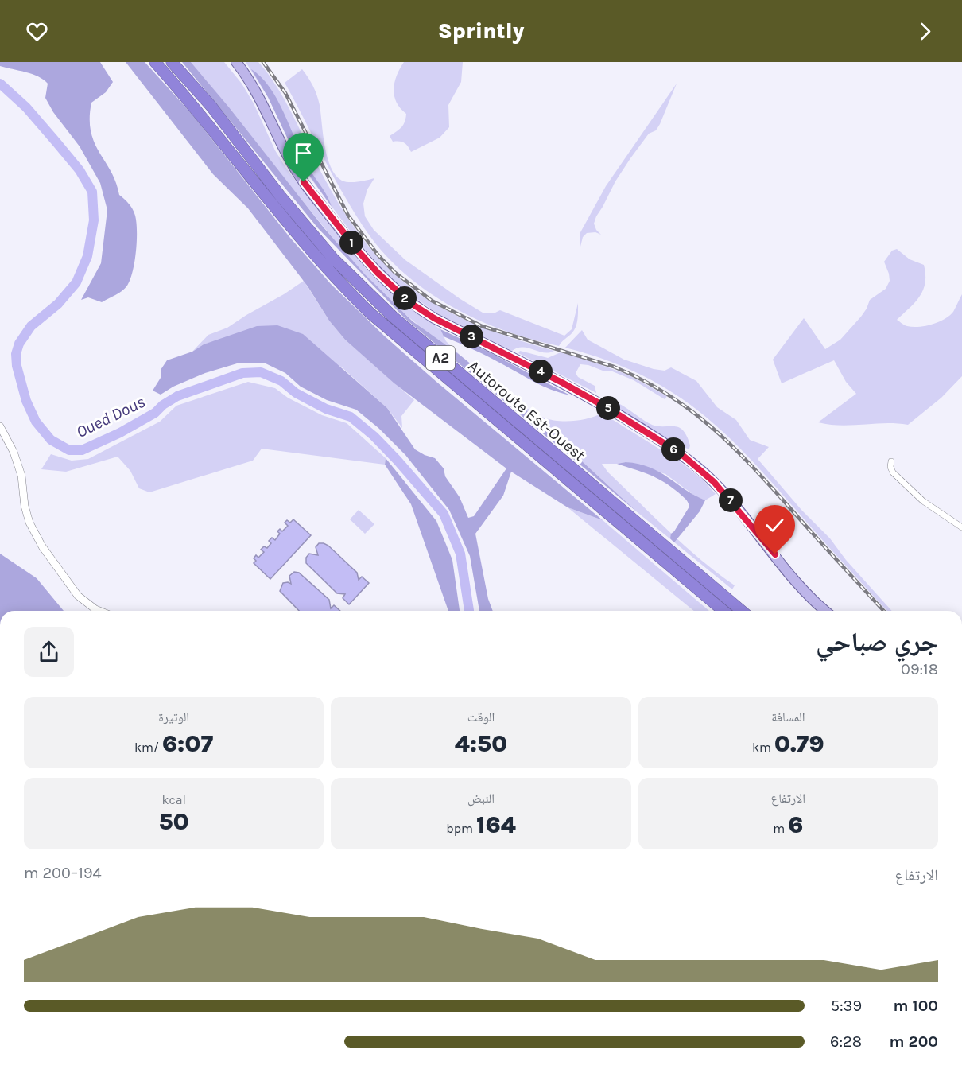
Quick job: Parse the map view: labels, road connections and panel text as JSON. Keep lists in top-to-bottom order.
{
  "streets": {
    "highway": ["A2", "Autoroute Est-Ouest"]
  },
  "water": ["Oued Dous"],
  "page": {
    "header": "Sprintly",
    "pins": [
      "1",
      "2",
      "3",
      "4",
      "5",
      "6",
      "7"
    ],
    "heading": ["جري صباحي", "09:18"],
    "stats": [
      ["المسافة", "0.79 km"],
      ["الوقت", "4:50"],
      ["الوتيرة", "6:07 /km"],
      ["الارتفاع", "6 m"],
      ["النبض", "164 bpm"],
      ["kcal", "50"]
    ],
    "chart": ["الارتفاع", "194–200 m"],
    "list": [
      {
        "name": "100 m",
        "note": "5:39"
      },
      {
        "name": "200 m",
        "note": "6:28"
      }
    ]
  }
}
